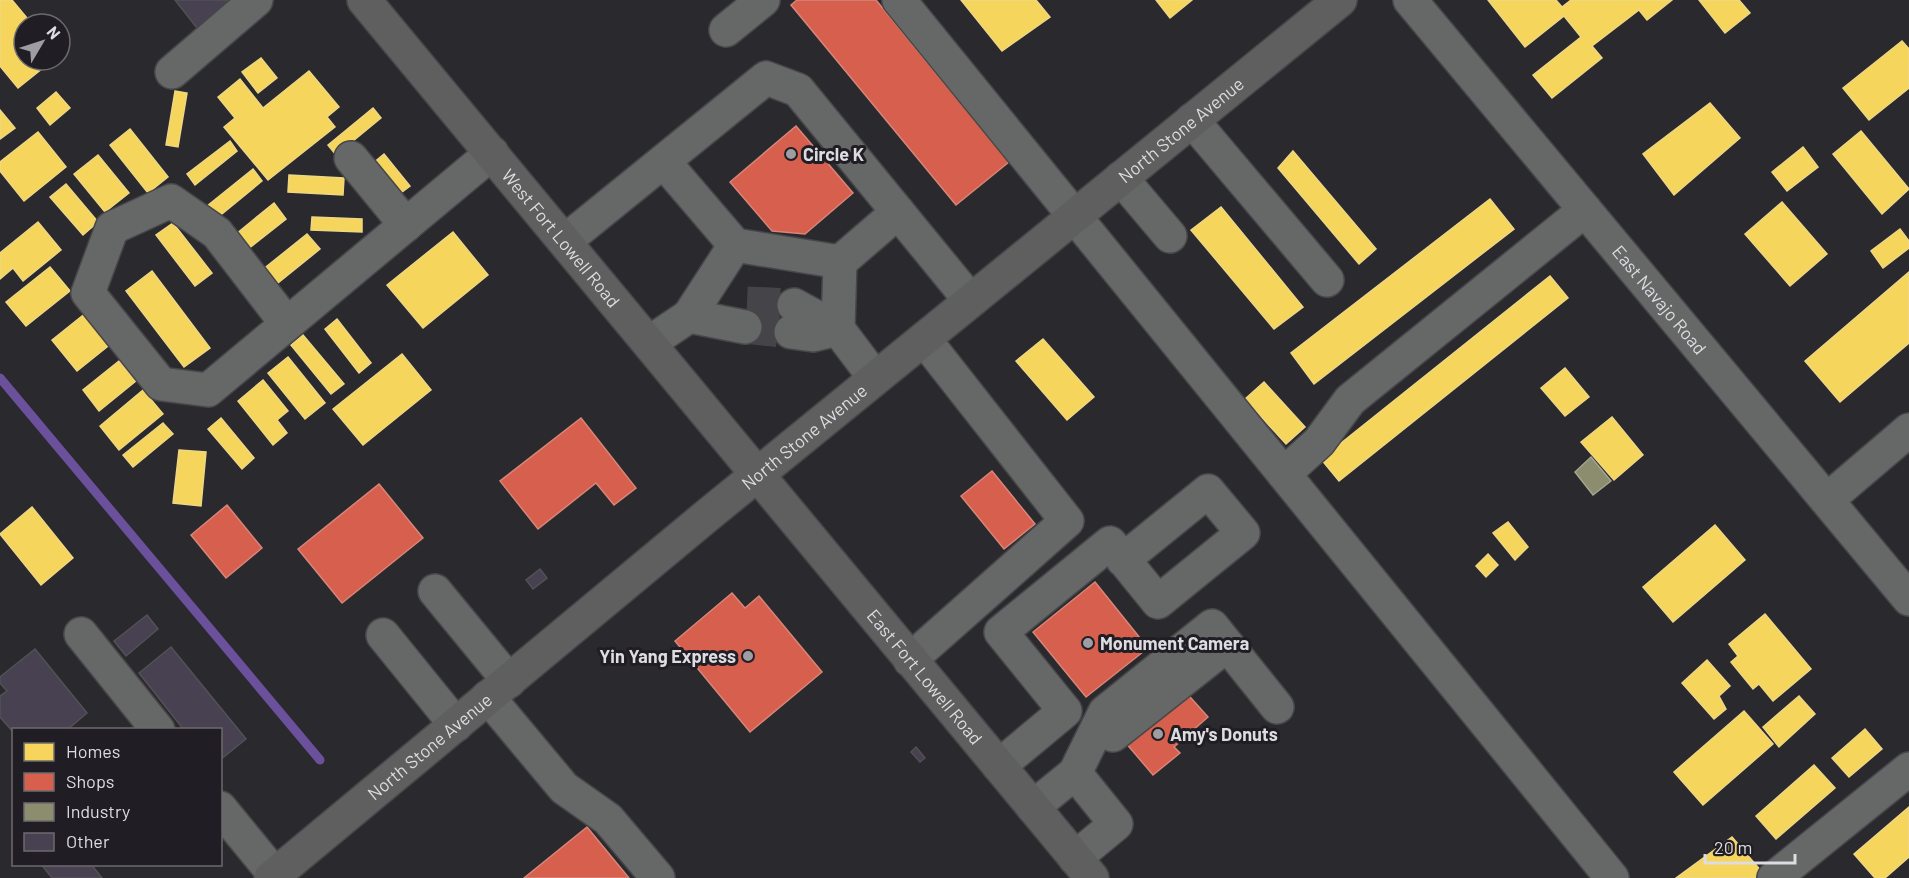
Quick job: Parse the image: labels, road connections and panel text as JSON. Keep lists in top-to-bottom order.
{
  "streets": {
    "main road": ["North Stone Avenue", "West Fort Lowell Road", "East Fort Lowell Road"],
    "street": ["East Navajo Road"]
  },
  "crossings": [
    ["North Stone Avenue", "West Fort Lowell Road"],
    ["North Stone Avenue", "East Fort Lowell Road"],
    ["West Fort Lowell Road", "East Fort Lowell Road"]
  ],
  "places": [
    "Circle K",
    "Monument Camera",
    "Yin Yang Express",
    "Amy's Donuts"
  ],
  "legend": [
    "Homes",
    "Shops",
    "Industry",
    "Other"
  ],
  "scale_bar": "20 m",
  "north": "top right"
}
